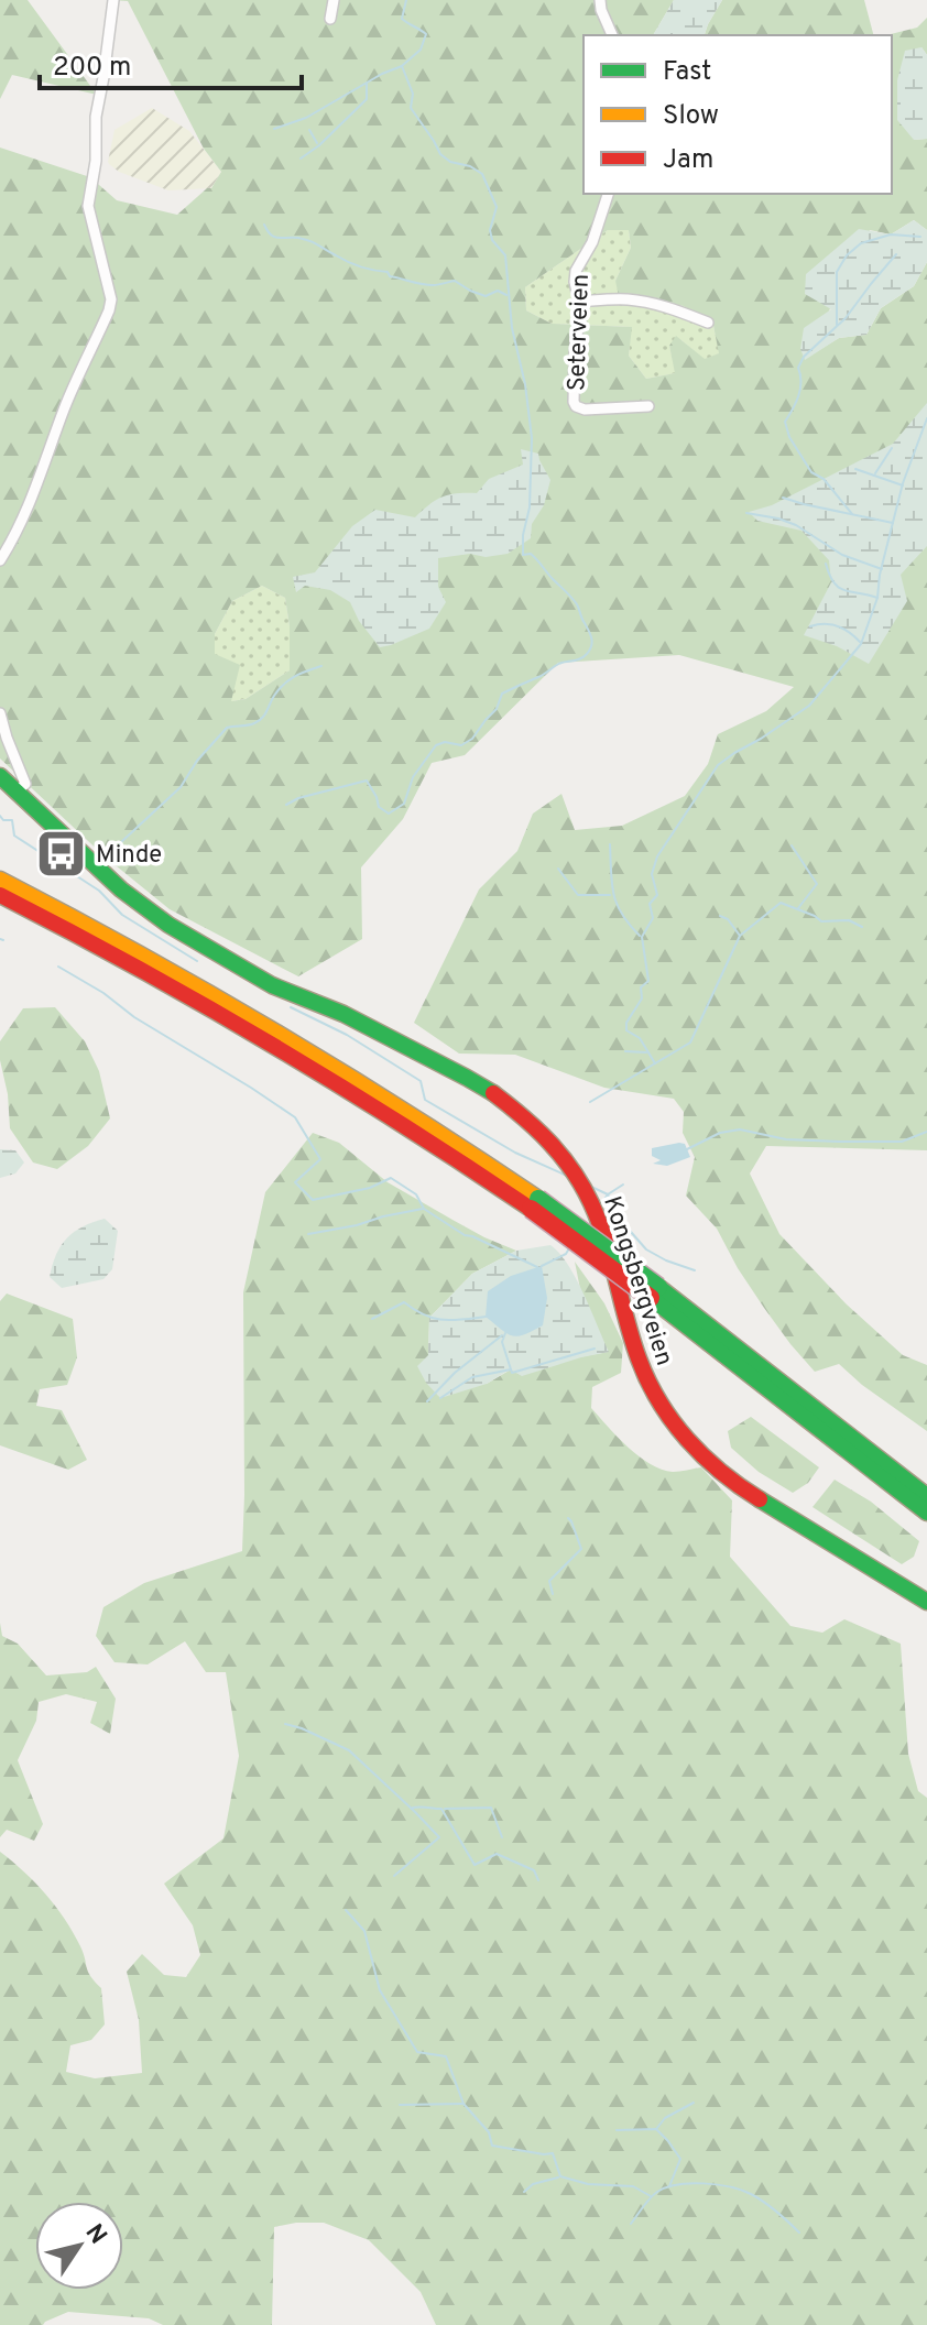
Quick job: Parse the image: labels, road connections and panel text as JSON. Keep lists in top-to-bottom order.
{
  "streets": {
    "main road": ["Kongsbergveien"],
    "street": ["Seterveien"]
  },
  "places": {
    "bus stop": ["Minde"]
  },
  "legend": ["Fast", "Slow", "Jam"],
  "scale_bar": "200 m",
  "north": "top right"
}
